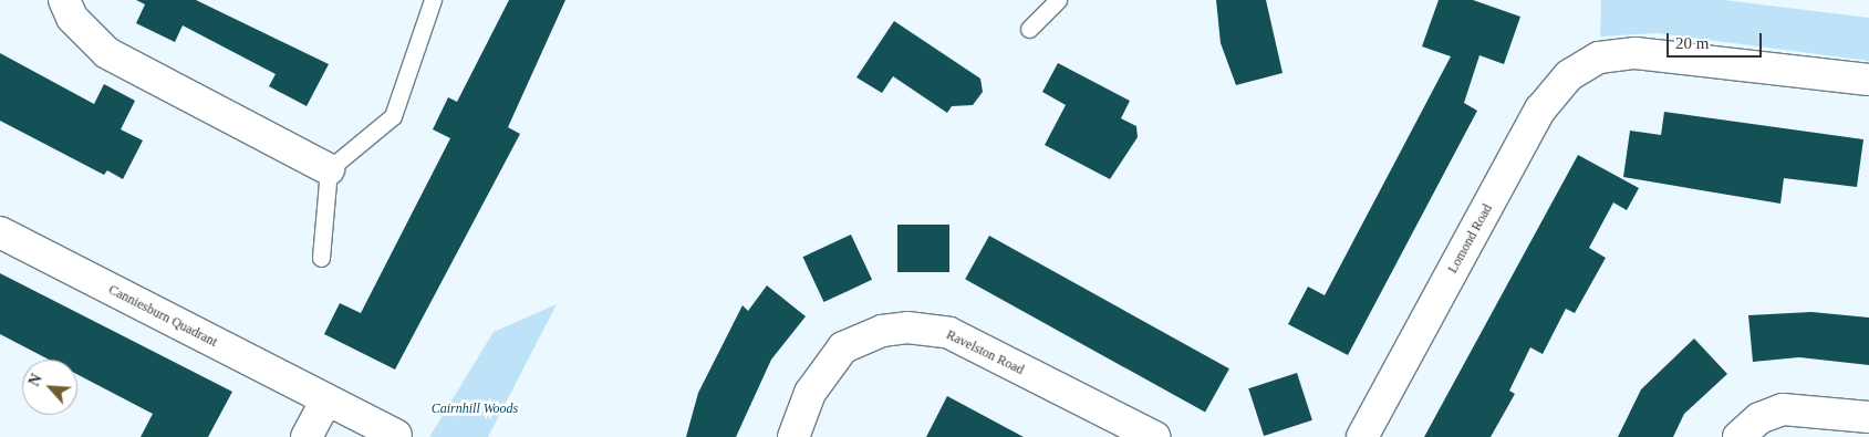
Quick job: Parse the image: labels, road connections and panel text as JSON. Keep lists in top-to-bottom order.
{
  "streets": {
    "street": ["Lomond Road", "Canniesburn Quadrant", "Ravelston Road"]
  },
  "parks": ["Cairnhill Woods"],
  "scale_bar": "20 m",
  "north": "top left"
}
